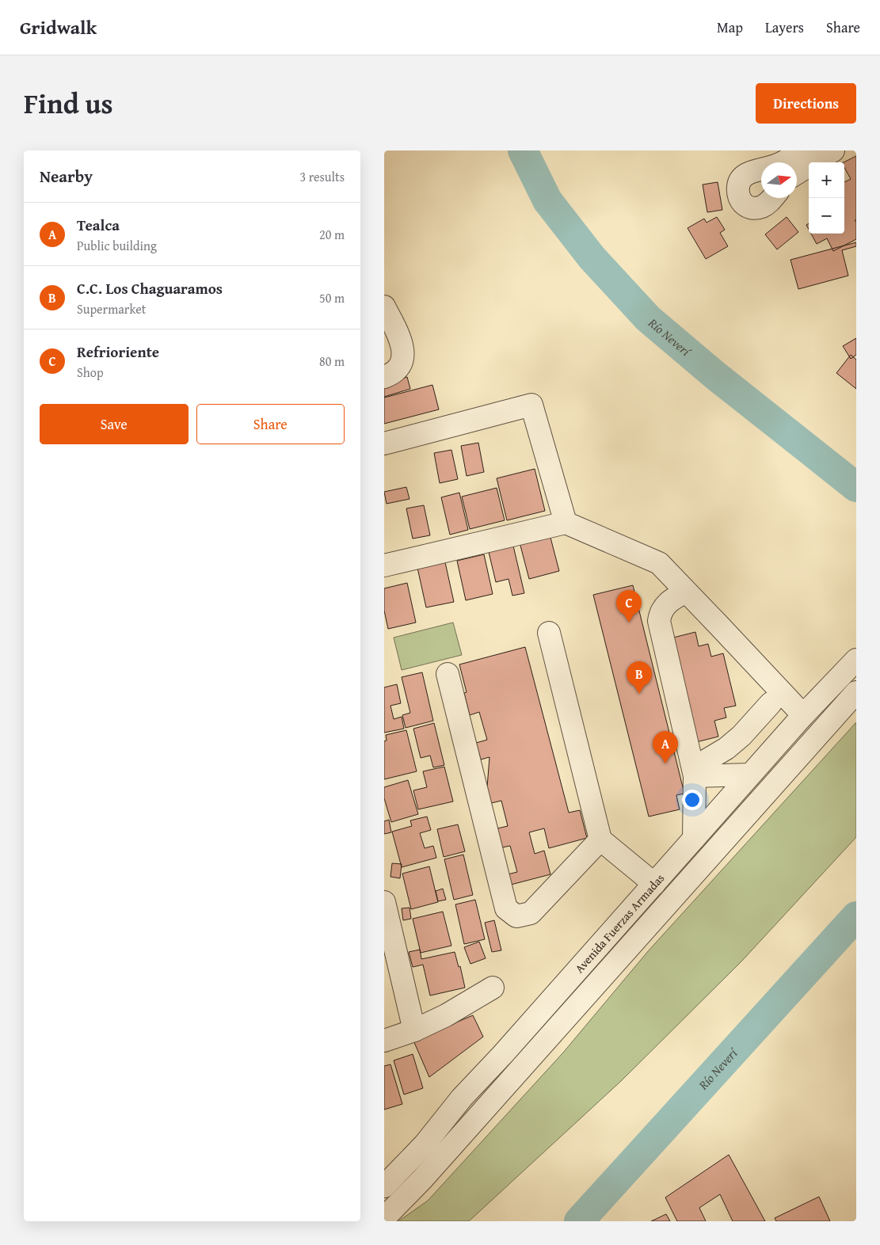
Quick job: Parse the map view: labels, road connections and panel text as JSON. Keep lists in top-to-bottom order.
{
  "streets": {
    "street": ["Avenida Fuerzas Armadas"]
  },
  "water": ["Río Neverí"],
  "north": "right",
  "page": {
    "header": "Gridwalk",
    "nav": ["Map", "Layers", "Share"],
    "title": "Find us",
    "buttons": [
      "Directions",
      ["Save", "Share"]
    ],
    "heading": ["Nearby", "3 results"],
    "map_buttons": ["+", "−"],
    "list": [
      {
        "mark": "A",
        "name": "Tealca",
        "note": "Public building",
        "value": "20 m"
      },
      {
        "mark": "B",
        "name": "C.C. Los Chaguaramos",
        "note": "Supermarket",
        "value": "50 m"
      },
      {
        "mark": "C",
        "name": "Refrioriente",
        "note": "Shop",
        "value": "80 m"
      }
    ],
    "pins": ["C", "B", "A"]
  }
}
